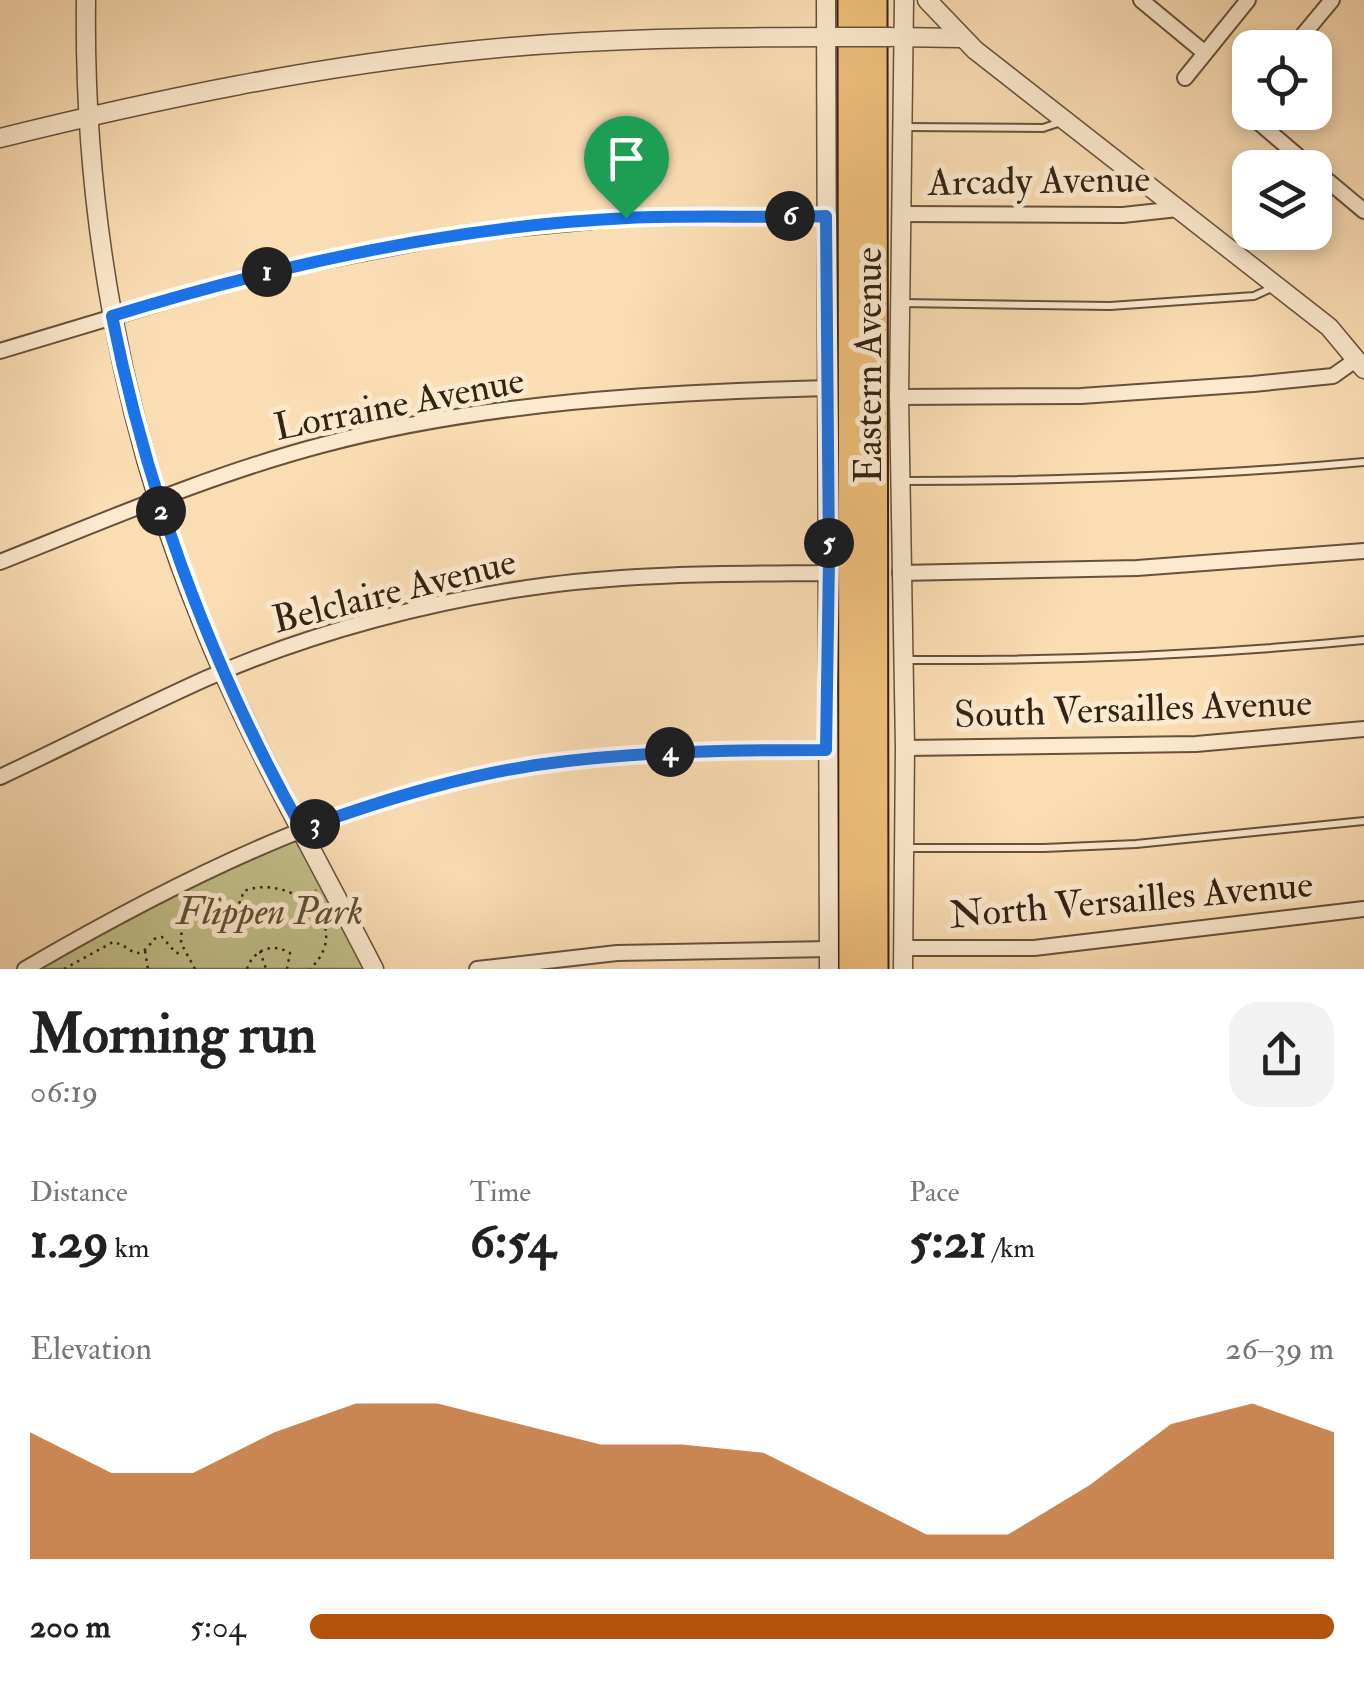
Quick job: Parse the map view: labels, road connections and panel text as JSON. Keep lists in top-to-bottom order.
{
  "streets": {
    "street": [
      "Arcady Avenue",
      "Eastern Avenue",
      "Lorraine Avenue",
      "Belclaire Avenue",
      "South Versailles Avenue",
      "North Versailles Avenue"
    ]
  },
  "crossings": [
    ["Arcady Avenue", "Eastern Avenue"],
    ["Eastern Avenue", "South Versailles Avenue"],
    ["Eastern Avenue", "North Versailles Avenue"]
  ],
  "parks": ["Flippen Park"],
  "page": {
    "pins": [
      "6",
      "1",
      "2",
      "5",
      "4",
      "3"
    ],
    "heading": ["Morning run", "06:19"],
    "stats": [
      ["Distance", "1.29 km"],
      ["Time", "6:54"],
      ["Pace", "5:21 /km"]
    ],
    "chart": ["Elevation", "26–39 m"],
    "list": [
      {
        "name": "200 m",
        "note": "5:04"
      }
    ]
  }
}
